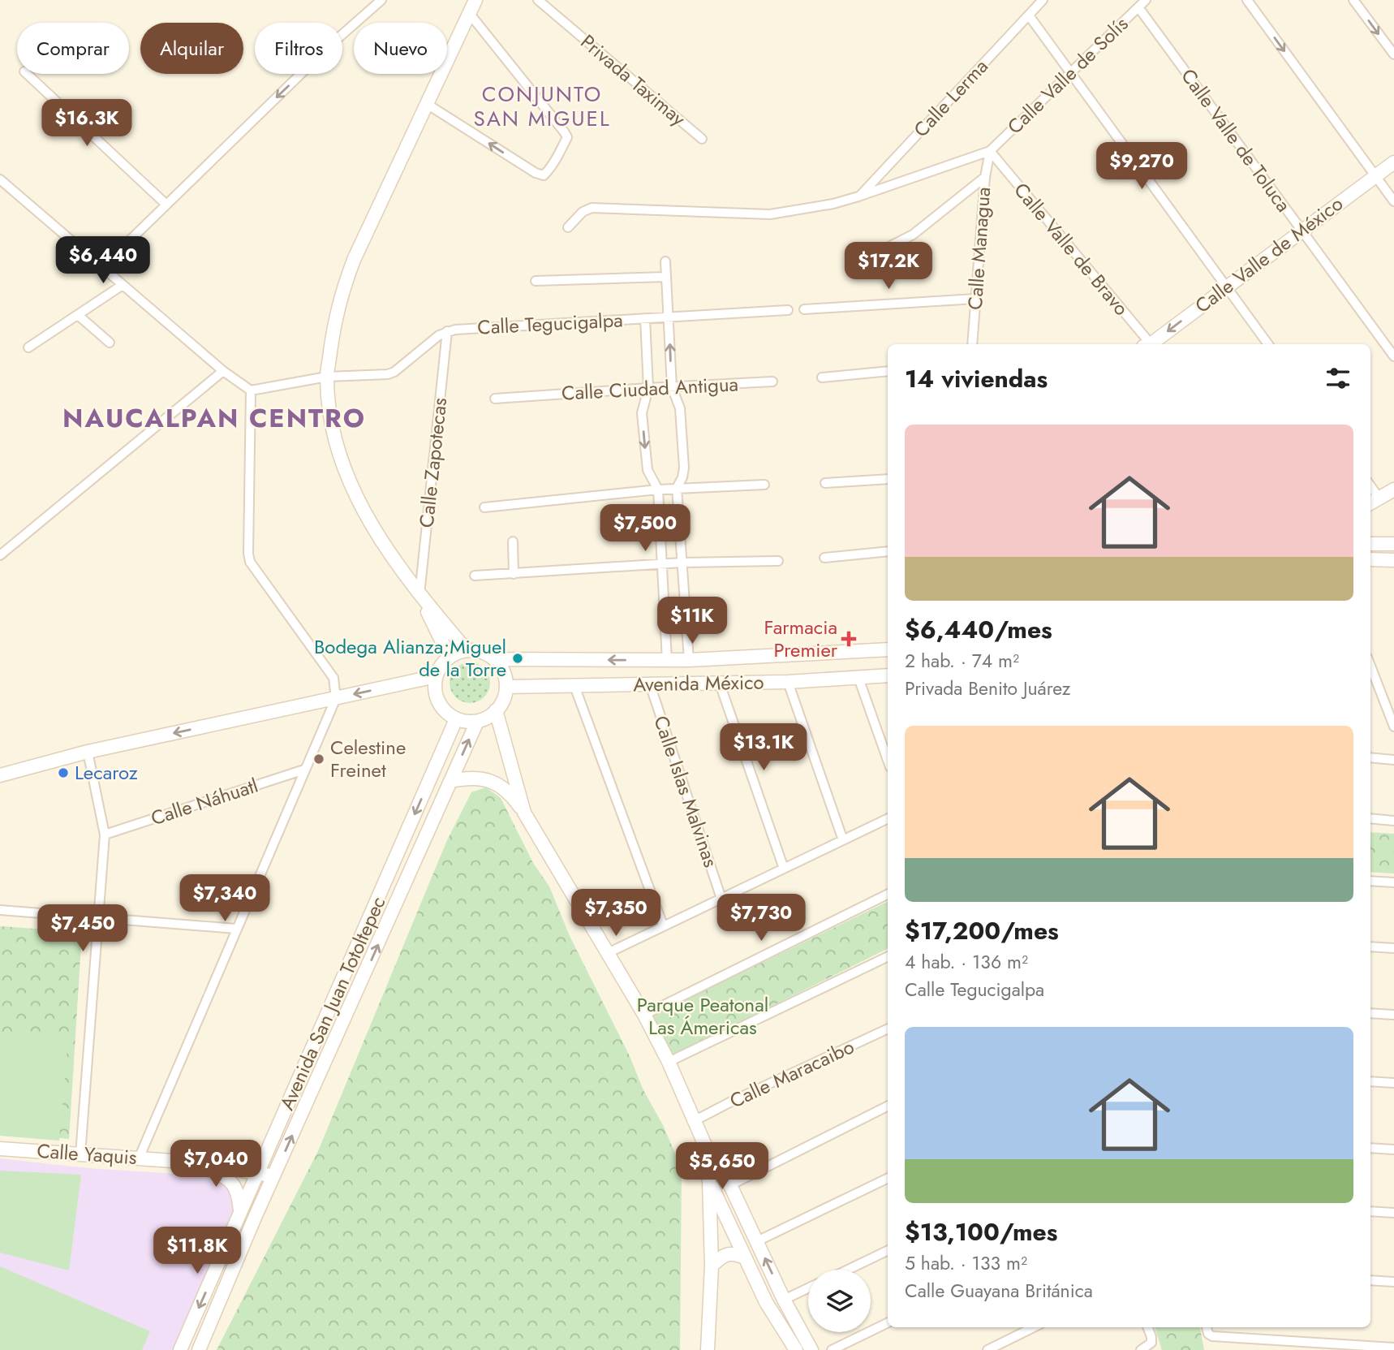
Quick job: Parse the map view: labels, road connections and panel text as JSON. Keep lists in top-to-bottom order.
{
  "streets": {
    "main road": [
      "Calle Valle de México",
      "Avenida México",
      "Avenida San Juan Totoltepec",
      "Calle Yaquis"
    ],
    "street": [
      "Calle Valle de Solís",
      "Privada Taximay",
      "Calle Lerma",
      "Calle Valle de Toluca",
      "Calle Managua",
      "Calle Valle de Bravo",
      "Calle Tegucigalpa",
      "Calle Ciudad Antigua",
      "Calle Zapotecas",
      "Calle Islas Malvinas",
      "Calle Náhuatl",
      "Calle Maracaibo"
    ]
  },
  "crossings": [
    ["Calle Valle de Solís", "Calle Valle de Toluca"],
    ["Calle Valle de Solís", "Calle Managua"],
    ["Calle Valle de Solís", "Calle Valle de Bravo"],
    ["Calle Valle de Toluca", "Calle Valle de México"],
    ["Calle Managua", "Calle Valle de Bravo"],
    ["Calle Tegucigalpa", "Calle Zapotecas"],
    ["Avenida México", "Calle Islas Malvinas"],
    ["Avenida México", "Avenida San Juan Totoltepec"],
    ["Avenida San Juan Totoltepec", "Calle Yaquis"]
  ],
  "districts": ["CONJUNTO SAN MIGUEL", "NAUCALPAN CENTRO"],
  "parks": ["Parque Peatonal Las Ámericas"],
  "places": {
    "health": ["Farmacia Premier"],
    "other": ["Bodega Alianza;Miguel de la Torre", "Celestine Freinet", "Lecaroz"]
  },
  "page": {
    "chip": [
      "Comprar",
      "Alquilar",
      "Filtros",
      "Nuevo"
    ],
    "price": [
      "$16.3K",
      "$9,270",
      "$6,440",
      "$17.2K",
      "$7,500",
      "$11K",
      "$13.1K",
      "$7,340",
      "$7,350",
      "$7,730",
      "$7,450",
      "$7,040",
      "$5,650",
      "$11.8K"
    ],
    "heading": "14 viviendas",
    "list": [
      {
        "name": "$6,440/mes",
        "note": "2 hab. · 74 m² · Privada Benito Juárez"
      },
      {
        "name": "$17,200/mes",
        "note": "4 hab. · 136 m² · Calle Tegucigalpa"
      },
      {
        "name": "$13,100/mes",
        "note": "5 hab. · 133 m² · Calle Guayana Británica"
      }
    ]
  }
}
